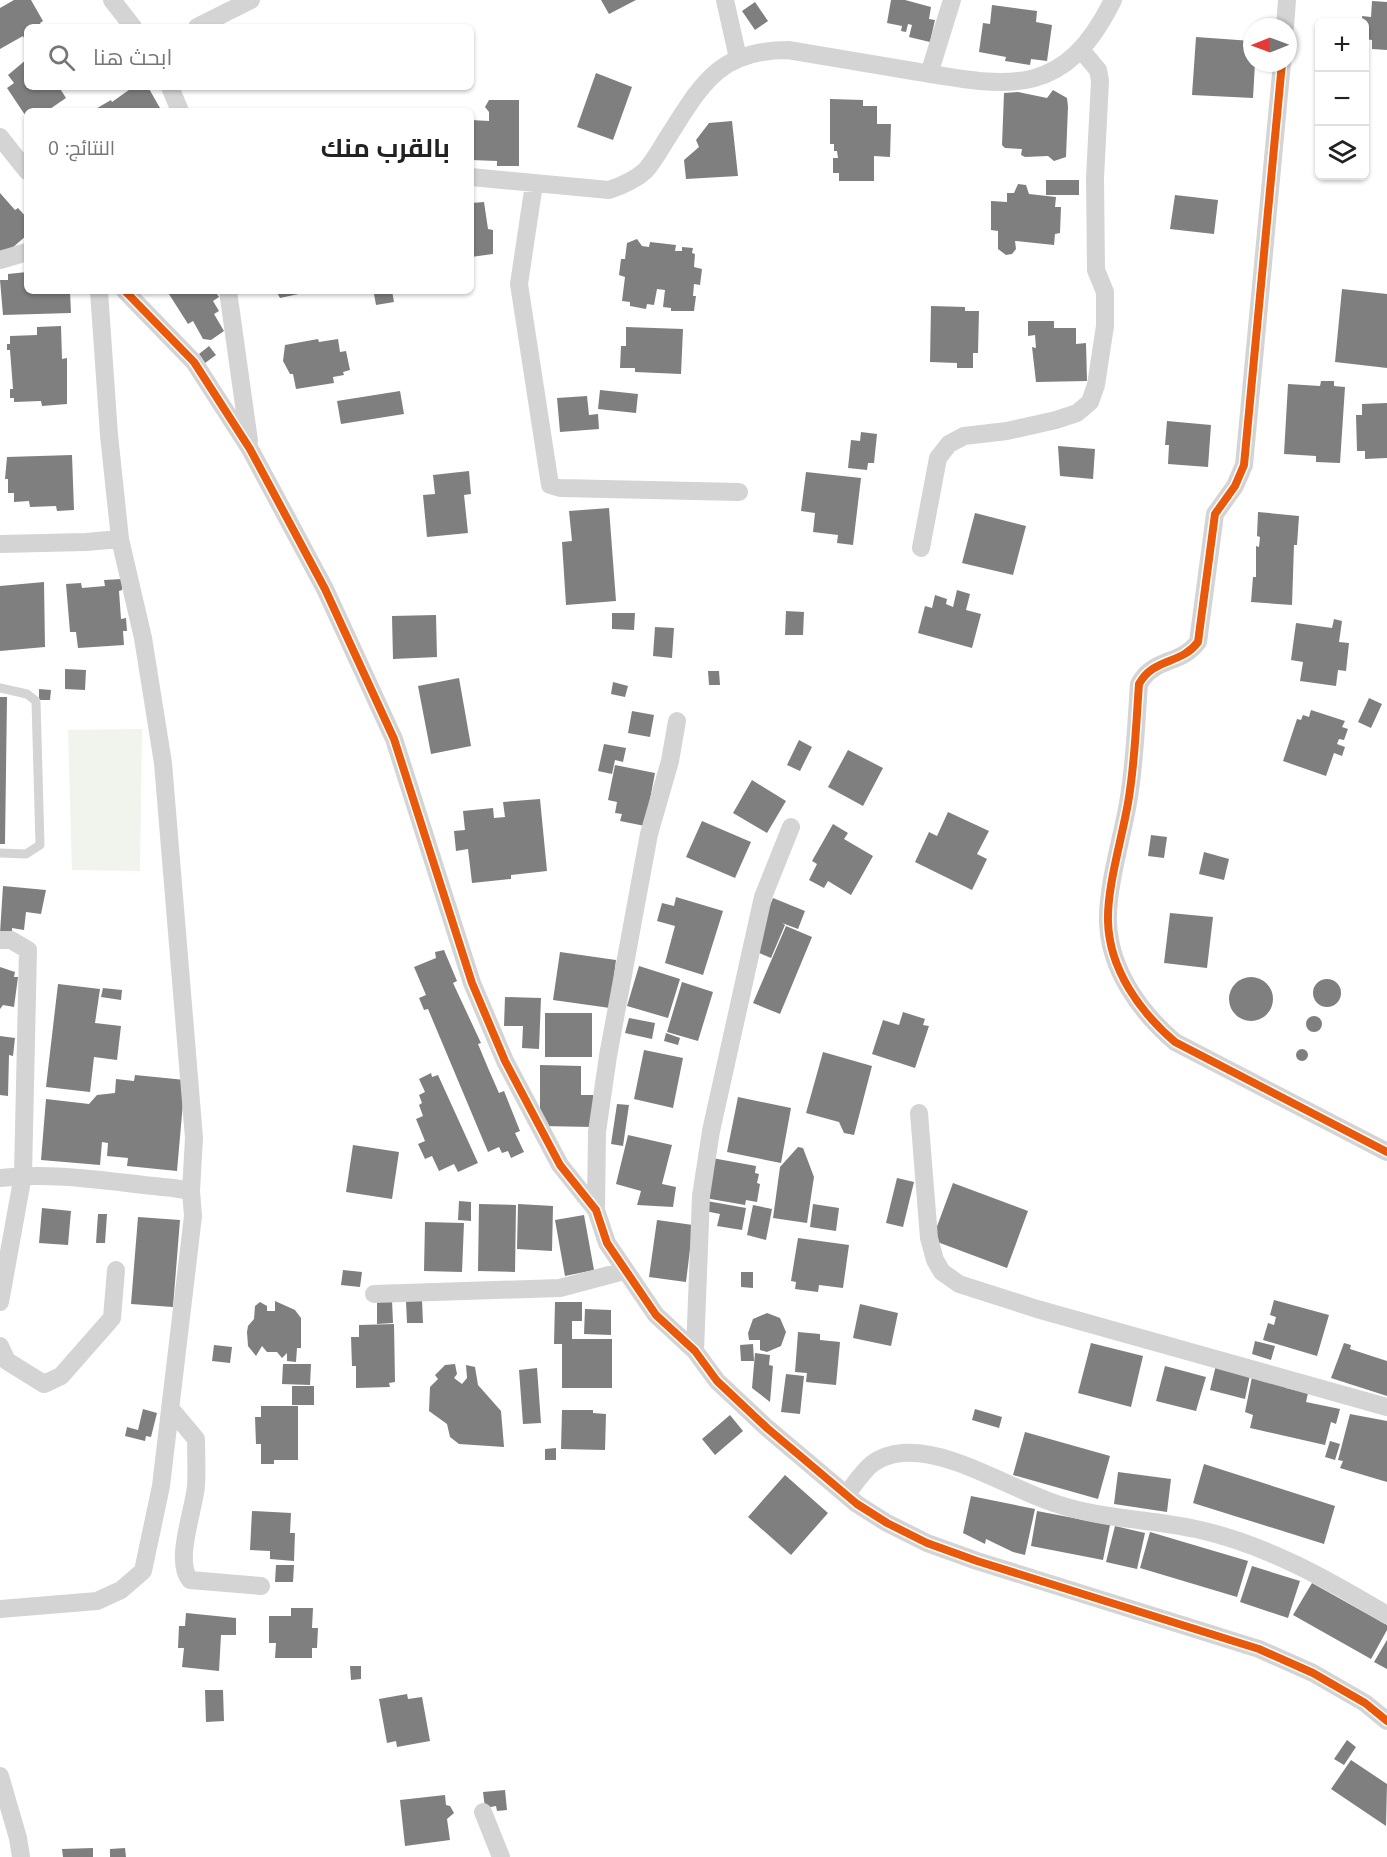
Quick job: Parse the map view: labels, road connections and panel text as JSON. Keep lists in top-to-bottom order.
{
  "north": "left",
  "page": {
    "map_buttons": ["+", "−"],
    "search": "ابحث هنا",
    "heading": ["بالقرب منك", "النتائج: 0"]
  }
}
